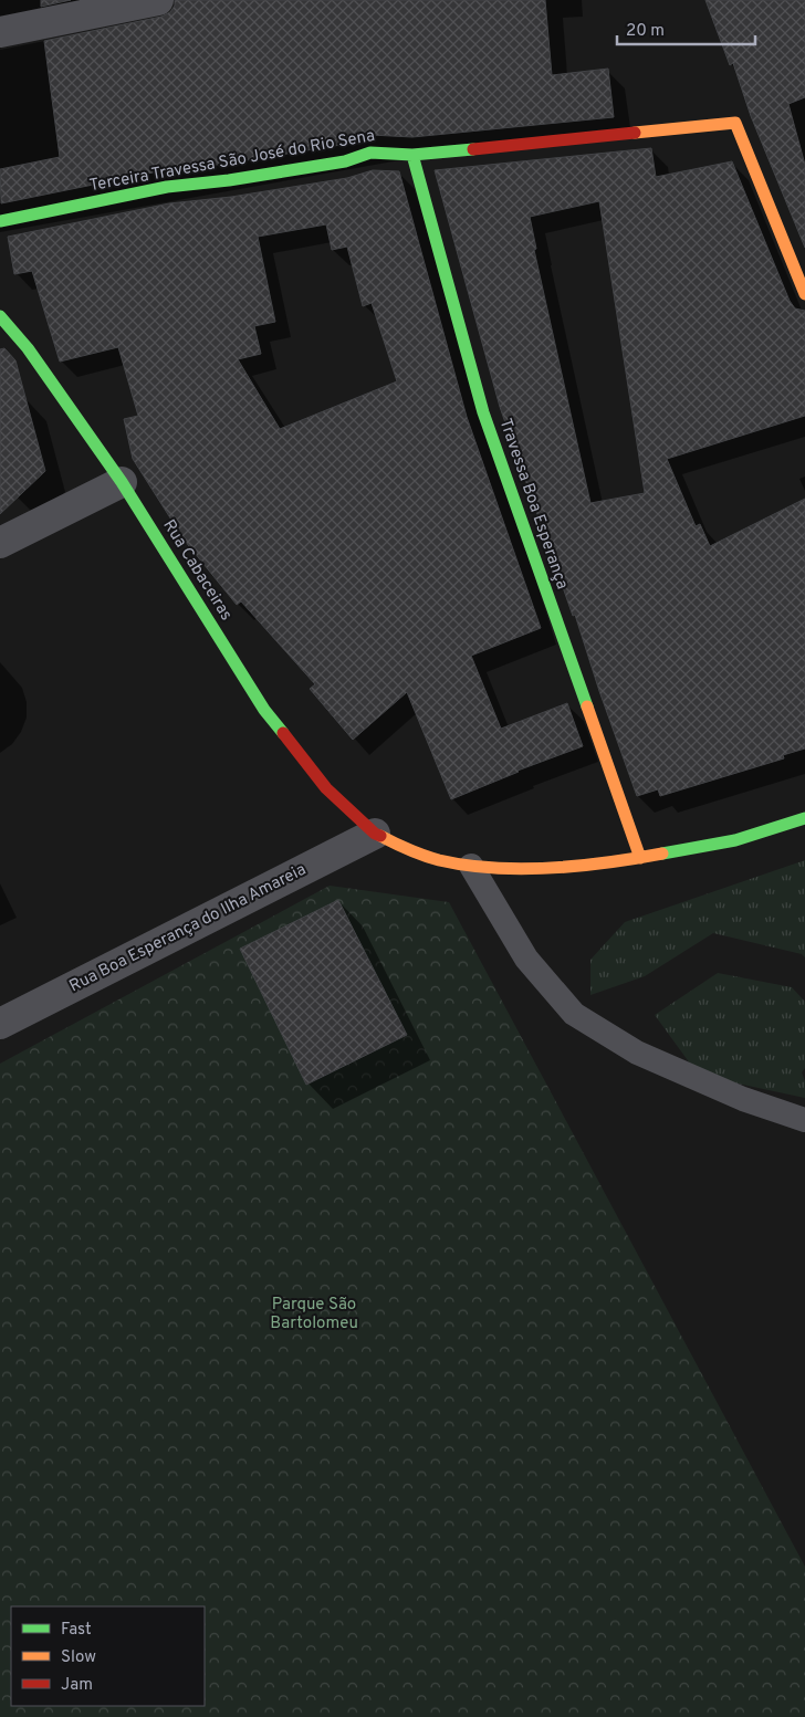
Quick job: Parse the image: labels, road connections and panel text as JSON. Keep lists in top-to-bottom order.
{
  "streets": {
    "street": [
      "Terceira Travessa São José do Rio Sena",
      "Travessa Boa Esperança",
      "Rua Cabaceiras",
      "Rua Boa Esperança do Ilha Amareia"
    ]
  },
  "crossings": [
    ["Terceira Travessa São José do Rio Sena", "Travessa Boa Esperança"],
    ["Travessa Boa Esperança", "Rua Cabaceiras"],
    ["Rua Cabaceiras", "Rua Boa Esperança do Ilha Amareia"]
  ],
  "parks": ["Parque São Bartolomeu"],
  "legend": ["Fast", "Slow", "Jam"],
  "scale_bar": "20 m"
}
